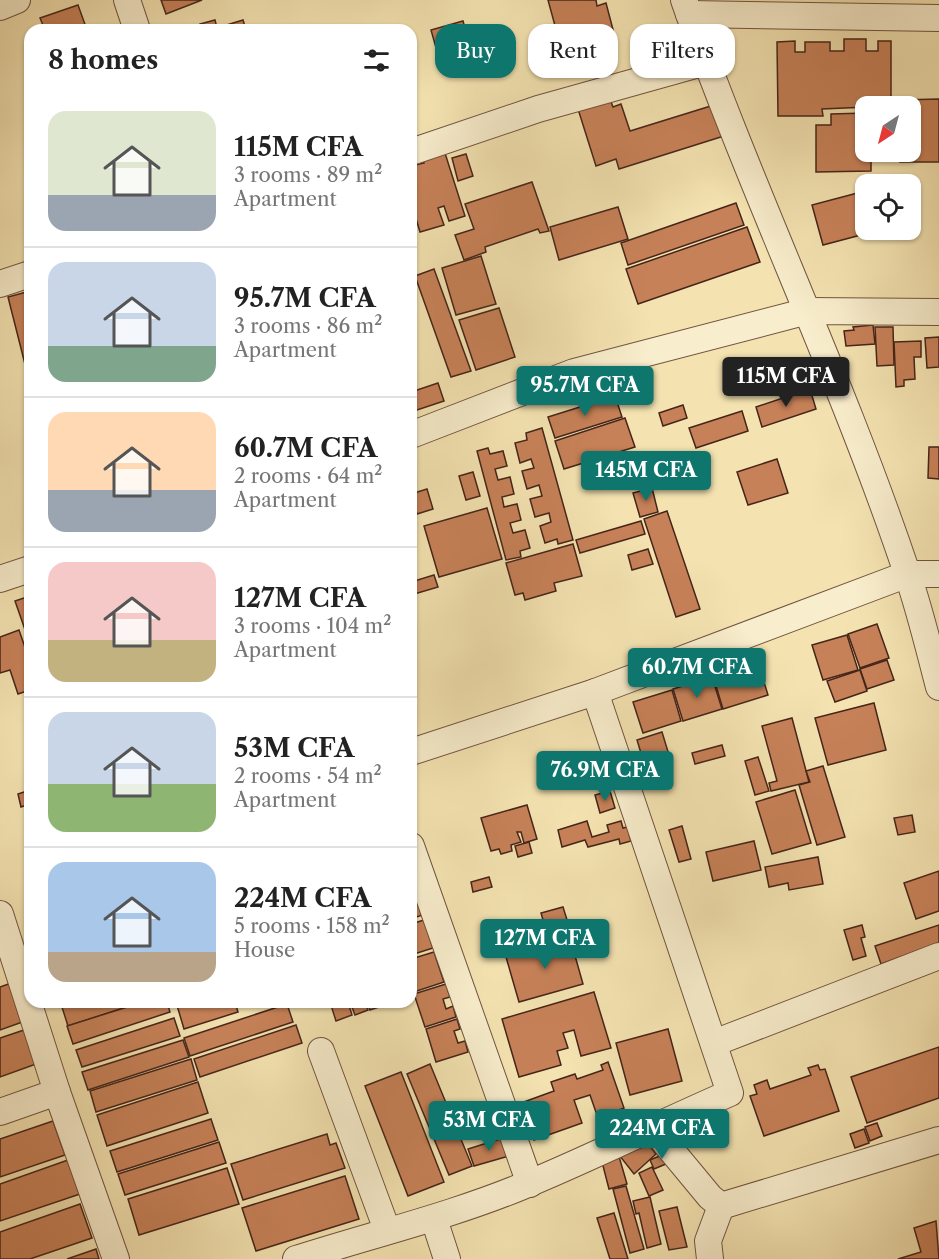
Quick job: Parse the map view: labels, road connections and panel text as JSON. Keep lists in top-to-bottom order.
{
  "north": "bottom left",
  "page": {
    "chip": ["Buy", "Rent", "Filters"],
    "heading": "8 homes",
    "list": [
      {
        "name": "115M CFA",
        "note": "3 rooms · 89 m² · Apartment"
      },
      {
        "name": "95.7M CFA",
        "note": "3 rooms · 86 m² · Apartment"
      },
      {
        "name": "60.7M CFA",
        "note": "2 rooms · 64 m² · Apartment"
      },
      {
        "name": "127M CFA",
        "note": "3 rooms · 104 m² · Apartment"
      },
      {
        "name": "53M CFA",
        "note": "2 rooms · 54 m² · Apartment"
      },
      {
        "name": "224M CFA",
        "note": "5 rooms · 158 m² · House"
      }
    ],
    "price": [
      "115M CFA",
      "95.7M CFA",
      "145M CFA",
      "60.7M CFA",
      "76.9M CFA",
      "127M CFA",
      "53M CFA",
      "224M CFA"
    ]
  }
}
